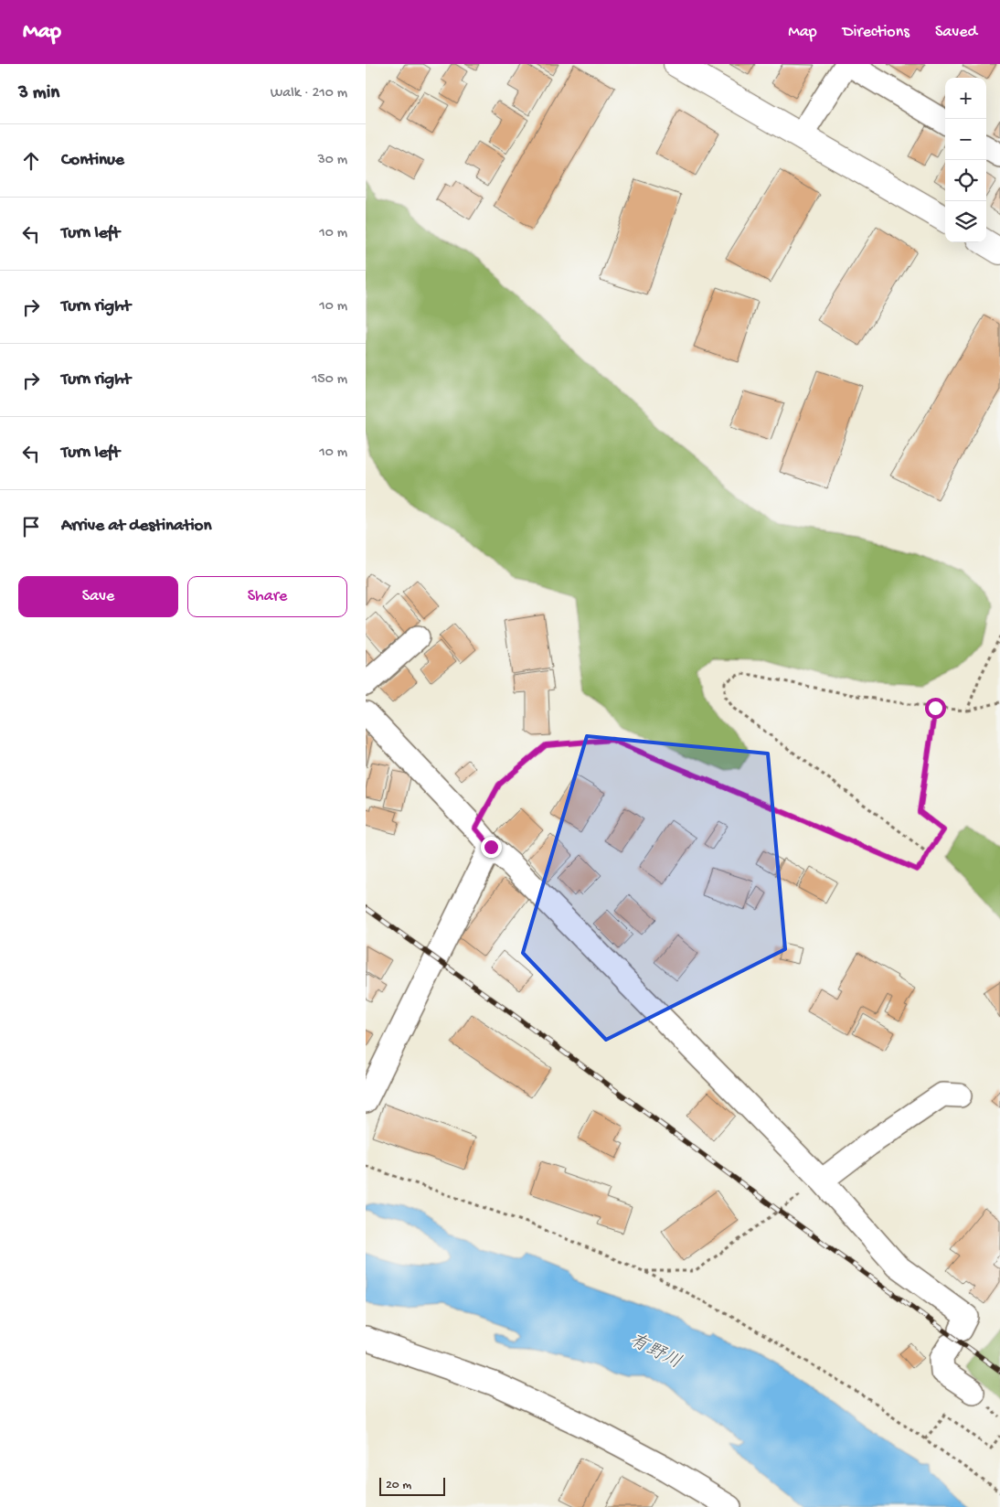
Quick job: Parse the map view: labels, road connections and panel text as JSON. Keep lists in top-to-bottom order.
{
  "water": ["有野川"],
  "scale_bar": "20 m",
  "page": {
    "header": "Map",
    "nav": ["Map", "Directions", "Saved"],
    "heading": ["3 min", "Walk · 210 m"],
    "map_buttons": ["+", "−"],
    "list": [
      ["Continue", "30 m"],
      ["Turn left", "10 m"],
      ["Turn right", "10 m"],
      ["Turn right", "150 m"],
      ["Turn left", "10 m"],
      "Arrive at destination"
    ],
    "buttons": ["Save", "Share"],
    "scale": "20 m"
  }
}
